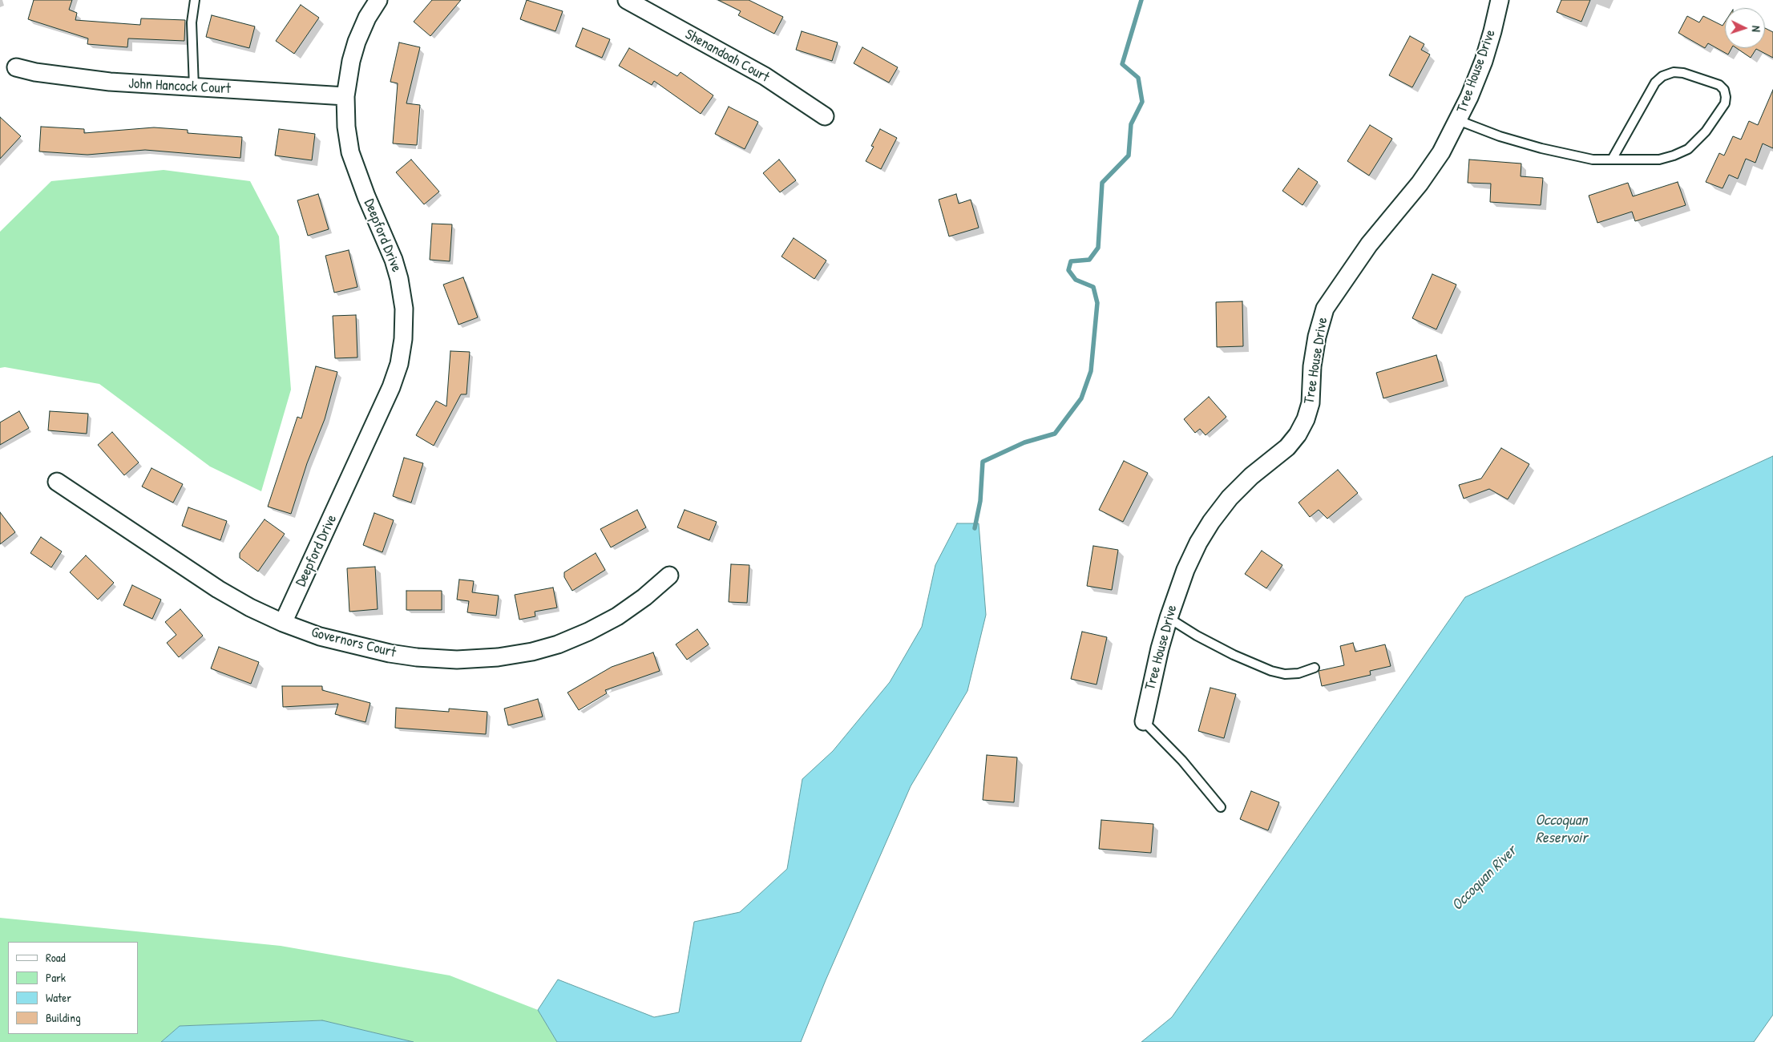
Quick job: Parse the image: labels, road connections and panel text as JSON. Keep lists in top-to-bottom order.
{
  "streets": {
    "street": [
      "Shenandoah Court",
      "Tree House Drive",
      "John Hancock Court",
      "Deepford Drive",
      "Governors Court"
    ]
  },
  "crossings": [
    ["John Hancock Court", "Deepford Drive"],
    ["Deepford Drive", "Governors Court"]
  ],
  "water": ["Occoquan Reservoir", "Occoquan River"],
  "legend": [
    "Road",
    "Park",
    "Water",
    "Building"
  ],
  "north": "right"
}
